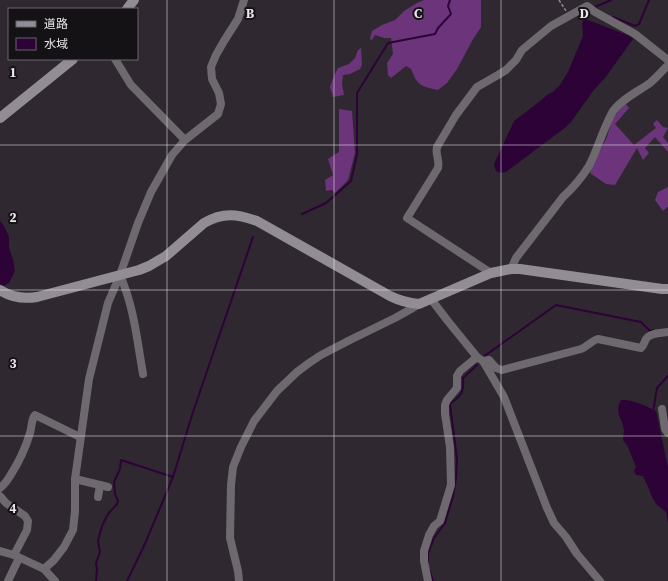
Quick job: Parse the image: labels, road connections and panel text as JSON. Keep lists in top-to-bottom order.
{
  "legend": ["道路", "水域"],
  "grid": {
    "columns": ["B", "C", "D"],
    "rows": [
      "1",
      "2",
      "3",
      "4"
    ]
  }
}
